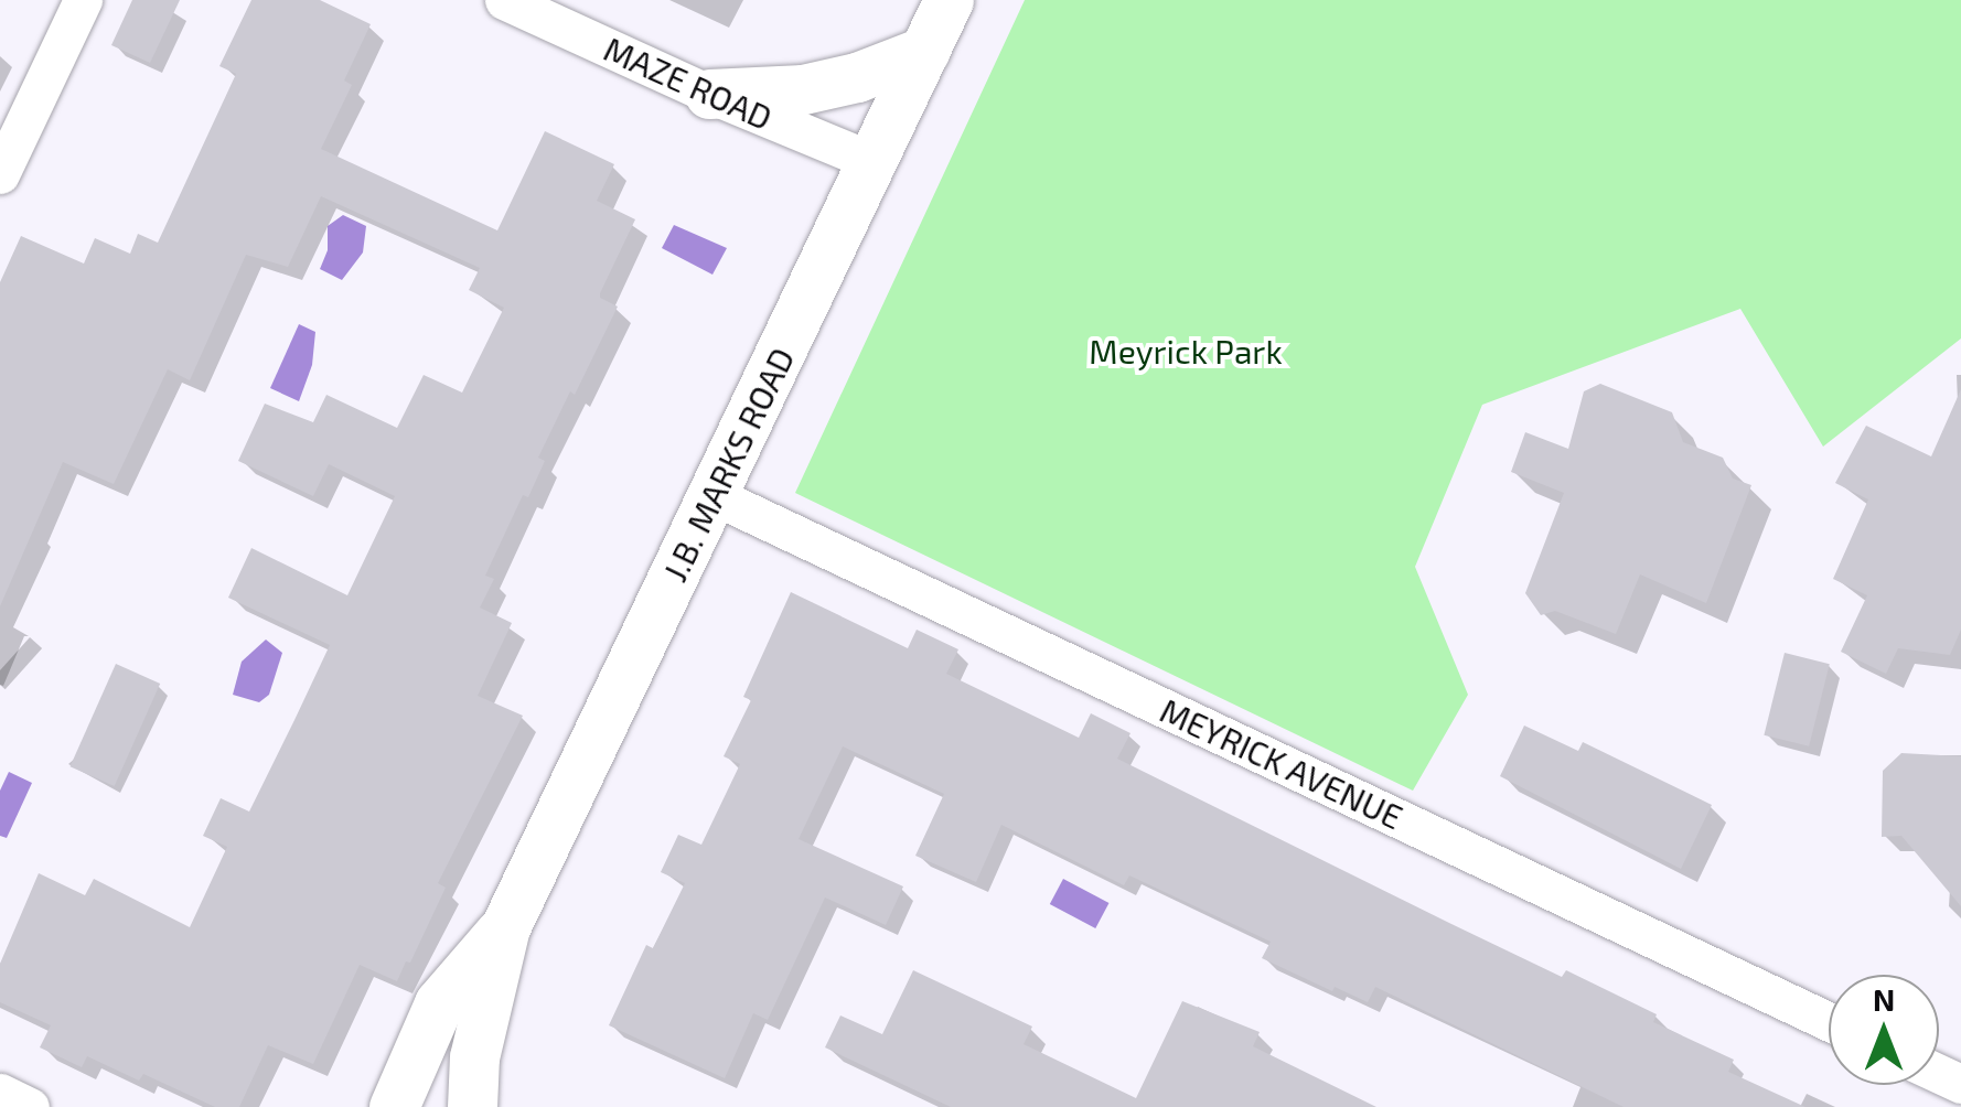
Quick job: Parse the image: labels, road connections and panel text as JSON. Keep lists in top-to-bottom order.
{
  "streets": {
    "street": ["MAZE ROAD", "J.B. MARKS ROAD", "MEYRICK AVENUE"]
  },
  "crossings": [
    ["MAZE ROAD", "J.B. MARKS ROAD"],
    ["J.B. MARKS ROAD", "MEYRICK AVENUE"]
  ],
  "parks": ["Meyrick Park"],
  "north": "top"
}
